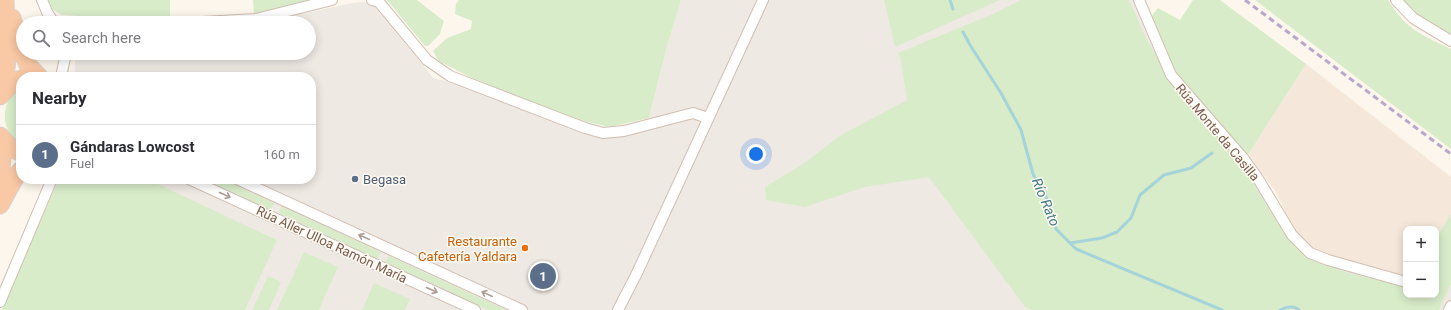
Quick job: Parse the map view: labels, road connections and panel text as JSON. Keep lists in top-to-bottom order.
{
  "streets": {
    "street": ["Rúa Monte da Casilla", "Rúa Aller Ulloa Ramón María"]
  },
  "water": ["Río Rato"],
  "places": ["Begasa", "Restaurante Cafetería Yaldara"],
  "page": {
    "search": "Search here",
    "heading": "Nearby",
    "list": [
      {
        "mark": "1",
        "name": "Gándaras Lowcost",
        "note": "Fuel",
        "value": "160 m"
      }
    ],
    "map_buttons": ["+", "−"],
    "pins": "1"
  }
}
